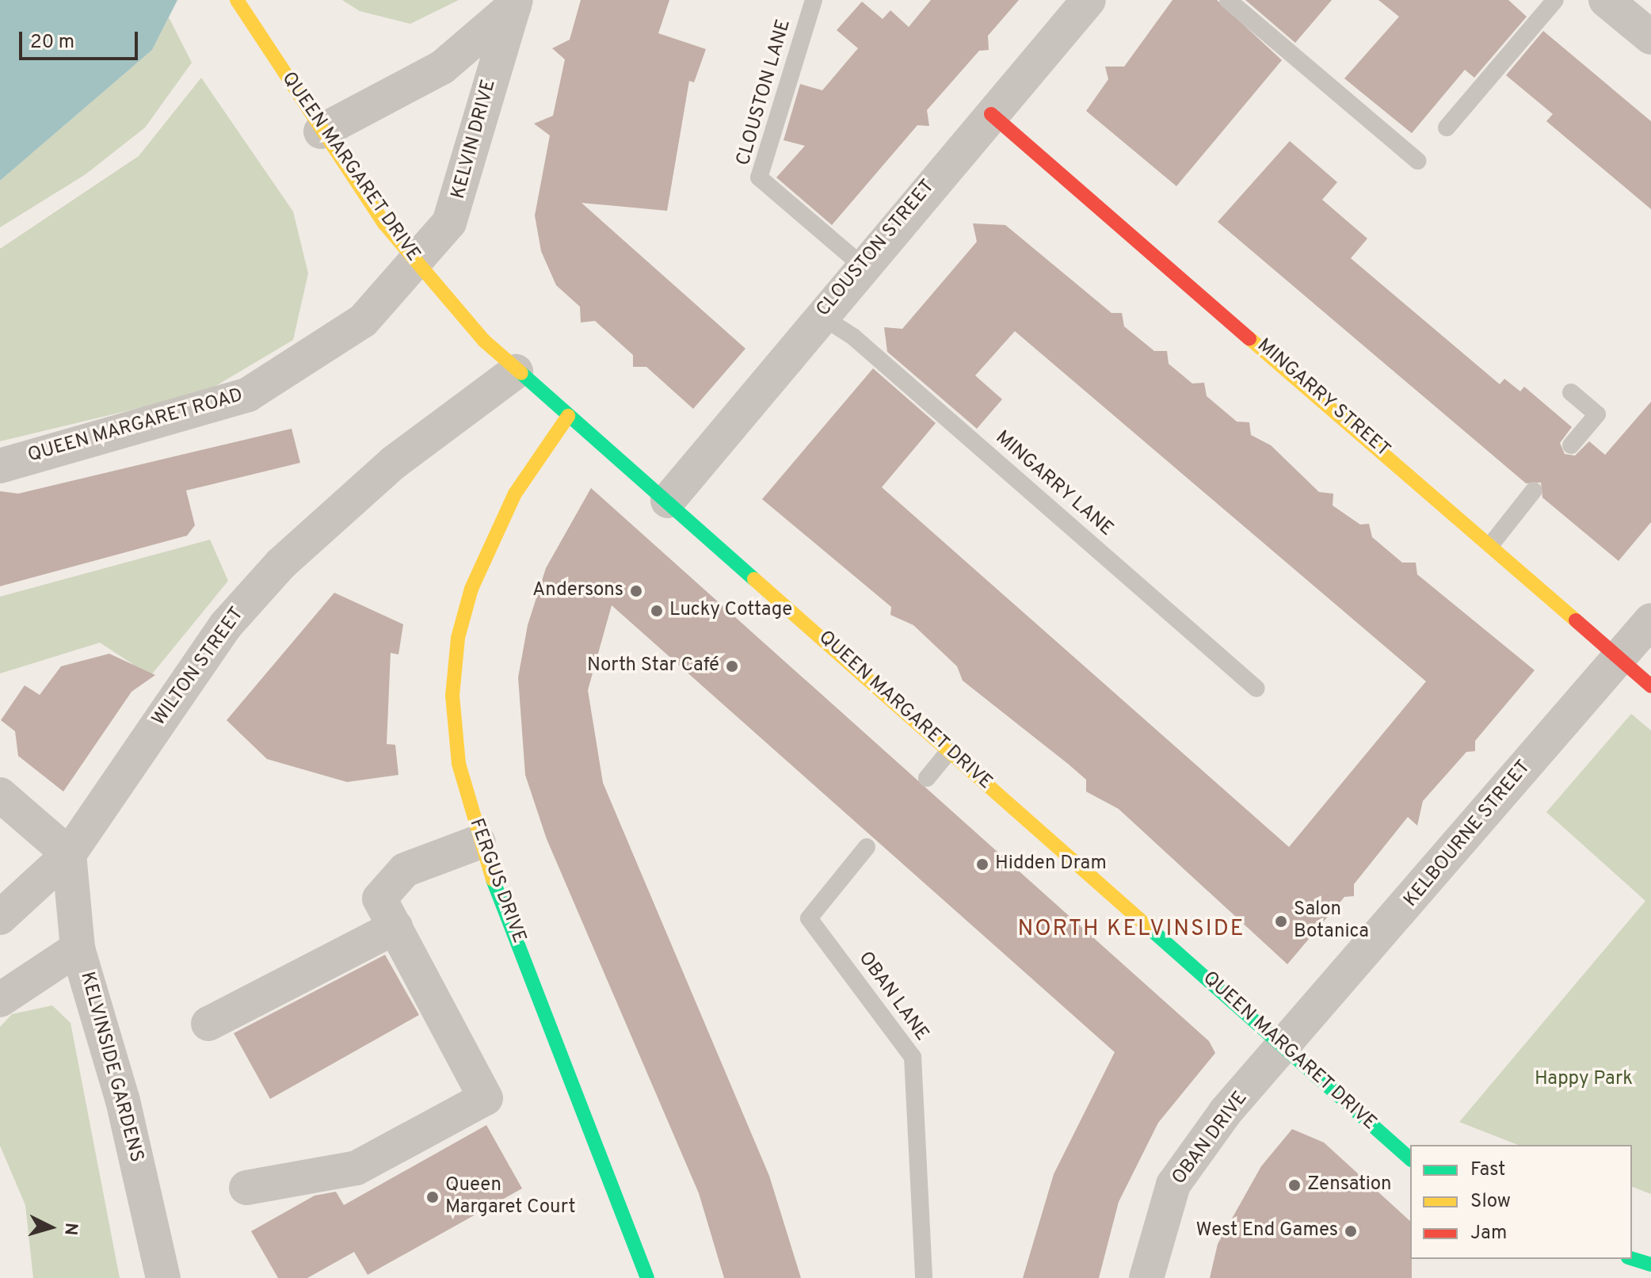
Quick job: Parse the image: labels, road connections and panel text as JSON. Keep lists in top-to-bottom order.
{
  "streets": {
    "street": [
      "KELVIN DRIVE",
      "QUEEN MARGARET DRIVE",
      "CLOUSTON STREET",
      "MINGARRY STREET",
      "QUEEN MARGARET ROAD",
      "WILTON STREET",
      "KELBOURNE STREET",
      "FERGUS DRIVE",
      "KELVINSIDE GARDENS",
      "OBAN DRIVE"
    ],
    "lane": ["CLOUSTON LANE", "MINGARRY LANE", "OBAN LANE"]
  },
  "crossings": [
    ["CLOUSTON LANE", "CLOUSTON STREET"],
    ["KELVIN DRIVE", "QUEEN MARGARET DRIVE"],
    ["KELVIN DRIVE", "QUEEN MARGARET ROAD"],
    ["QUEEN MARGARET DRIVE", "CLOUSTON STREET"],
    ["QUEEN MARGARET DRIVE", "QUEEN MARGARET ROAD"],
    ["QUEEN MARGARET DRIVE", "WILTON STREET"],
    ["QUEEN MARGARET DRIVE", "KELBOURNE STREET"],
    ["QUEEN MARGARET DRIVE", "FERGUS DRIVE"],
    ["QUEEN MARGARET DRIVE", "OBAN DRIVE"],
    ["CLOUSTON STREET", "MINGARRY STREET"],
    ["CLOUSTON STREET", "MINGARRY LANE"],
    ["MINGARRY STREET", "KELBOURNE STREET"],
    ["WILTON STREET", "KELVINSIDE GARDENS"],
    ["KELBOURNE STREET", "OBAN DRIVE"]
  ],
  "districts": ["NORTH KELVINSIDE"],
  "parks": ["Happy Park"],
  "places": [
    "Andersons",
    "Lucky Cottage",
    "North Star Café",
    "Hidden Dram",
    "Salon Botanica",
    "Zensation",
    "Queen Margaret Court",
    "West End Games"
  ],
  "legend": ["Fast", "Slow", "Jam"],
  "scale_bar": "20 m",
  "north": "right"
}
